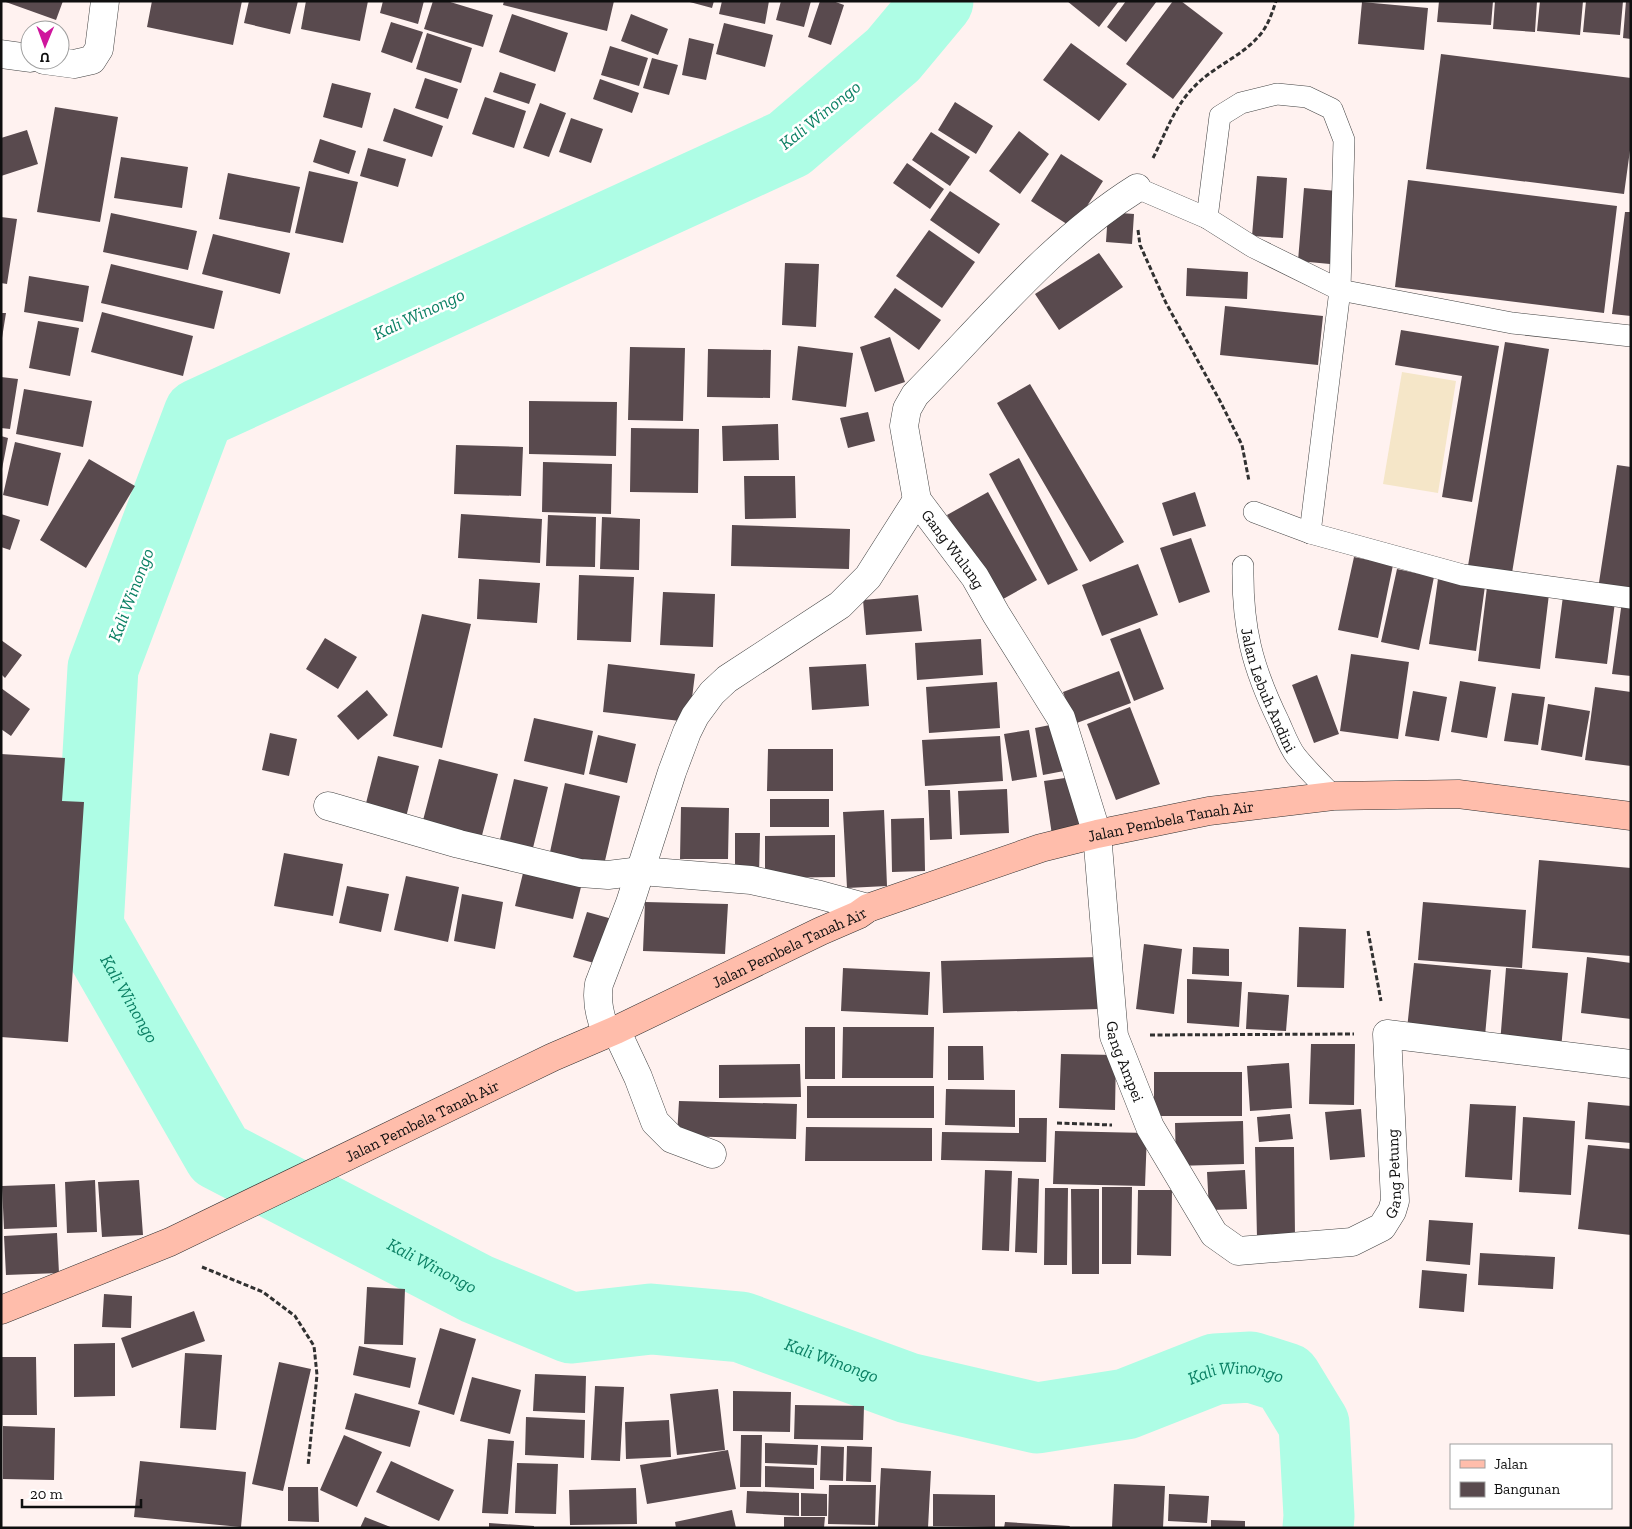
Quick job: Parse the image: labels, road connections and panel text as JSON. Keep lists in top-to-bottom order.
{
  "streets": {
    "main road": ["Jalan Pembela Tanah Air"],
    "street": ["Gang Wulung", "Gang Ampei", "Gang Petung"],
    "lane": ["Jalan Lebuh Andini"]
  },
  "crossings": [
    ["Gang Wulung", "Jalan Pembela Tanah Air"],
    ["Gang Wulung", "Gang Ampei"],
    ["Jalan Lebuh Andini", "Jalan Pembela Tanah Air"],
    ["Jalan Pembela Tanah Air", "Gang Ampei"],
    ["Gang Ampei", "Gang Petung"]
  ],
  "water": ["Kali Winongo"],
  "legend": ["Jalan", "Bangunan"],
  "scale_bar": "20 m",
  "north": "bottom"
}
